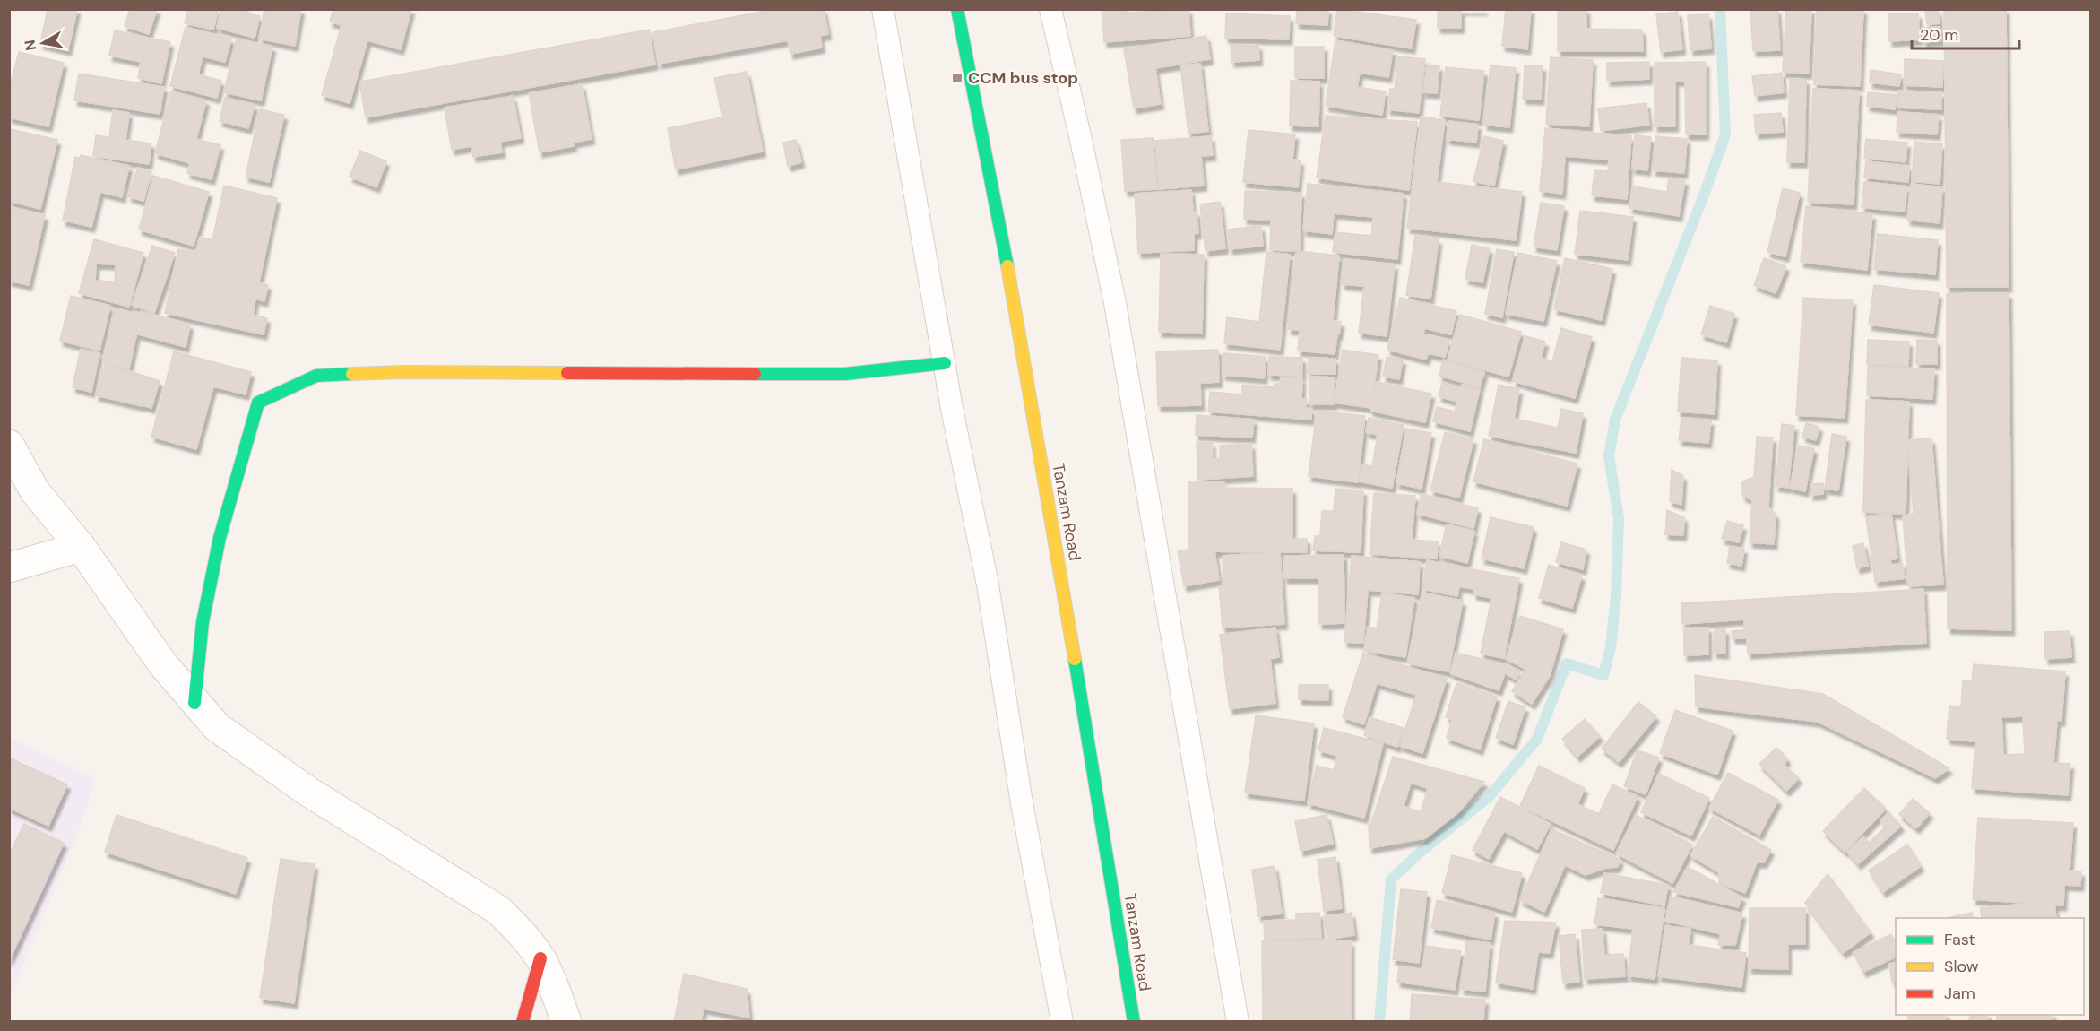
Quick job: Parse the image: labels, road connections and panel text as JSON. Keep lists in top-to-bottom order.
{
  "streets": {
    "main road": ["Tanzam Road"]
  },
  "places": {
    "transit": ["CCM bus stop"]
  },
  "legend": ["Fast", "Slow", "Jam"],
  "scale_bar": "20 m",
  "north": "left"
}
